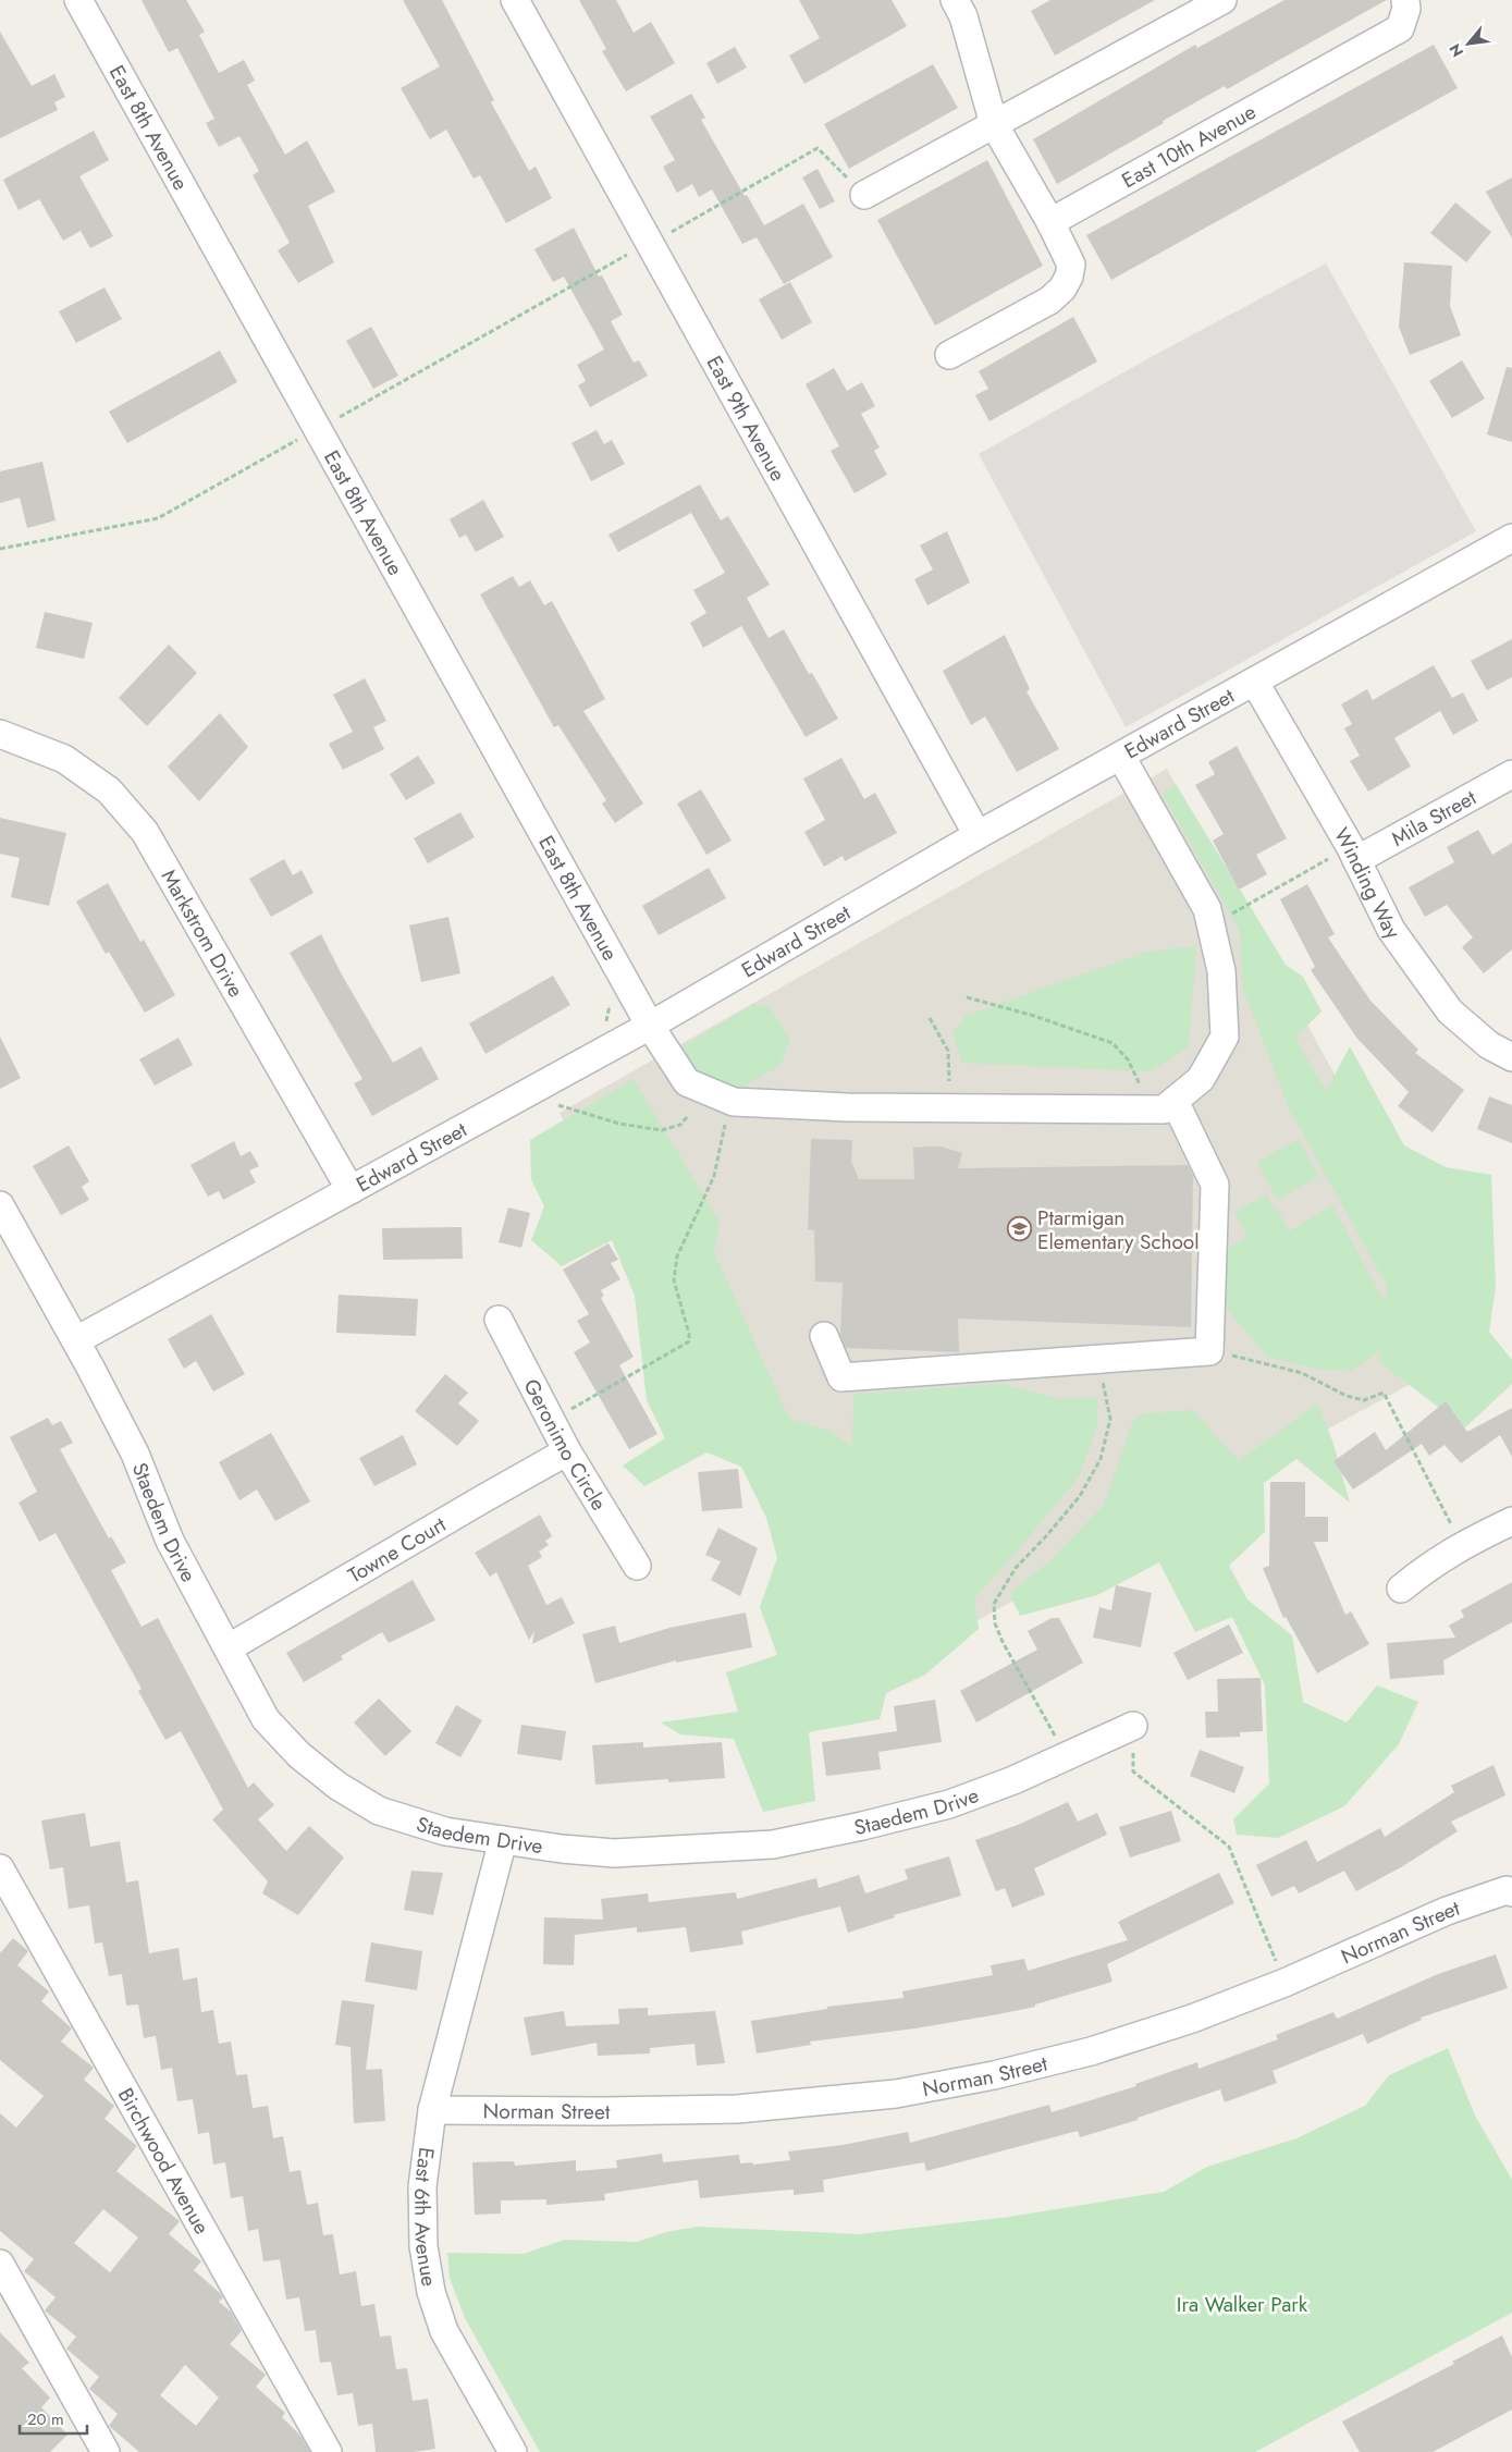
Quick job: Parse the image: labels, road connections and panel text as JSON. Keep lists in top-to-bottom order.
{
  "streets": {
    "street": [
      "East 8th Avenue",
      "East 10th Avenue",
      "East 9th Avenue",
      "Edward Street",
      "Mila Street",
      "Winding Way",
      "Markstrom Drive",
      "Geronimo Circle",
      "Staedem Drive",
      "Towne Court",
      "Norman Street",
      "Birchwood Avenue",
      "East 6th Avenue"
    ]
  },
  "crossings": [
    ["East 8th Avenue", "Edward Street"],
    ["East 9th Avenue", "Edward Street"],
    ["Edward Street", "Winding Way"],
    ["Edward Street", "Markstrom Drive"],
    ["Edward Street", "Staedem Drive"],
    ["Mila Street", "Winding Way"],
    ["Geronimo Circle", "Towne Court"],
    ["Staedem Drive", "Towne Court"],
    ["Staedem Drive", "East 6th Avenue"],
    ["Norman Street", "East 6th Avenue"]
  ],
  "parks": ["Ira Walker Park"],
  "places": {
    "school or university": ["Ptarmigan Elementary School"]
  },
  "scale_bar": "20 m",
  "north": "bottom left"
}
